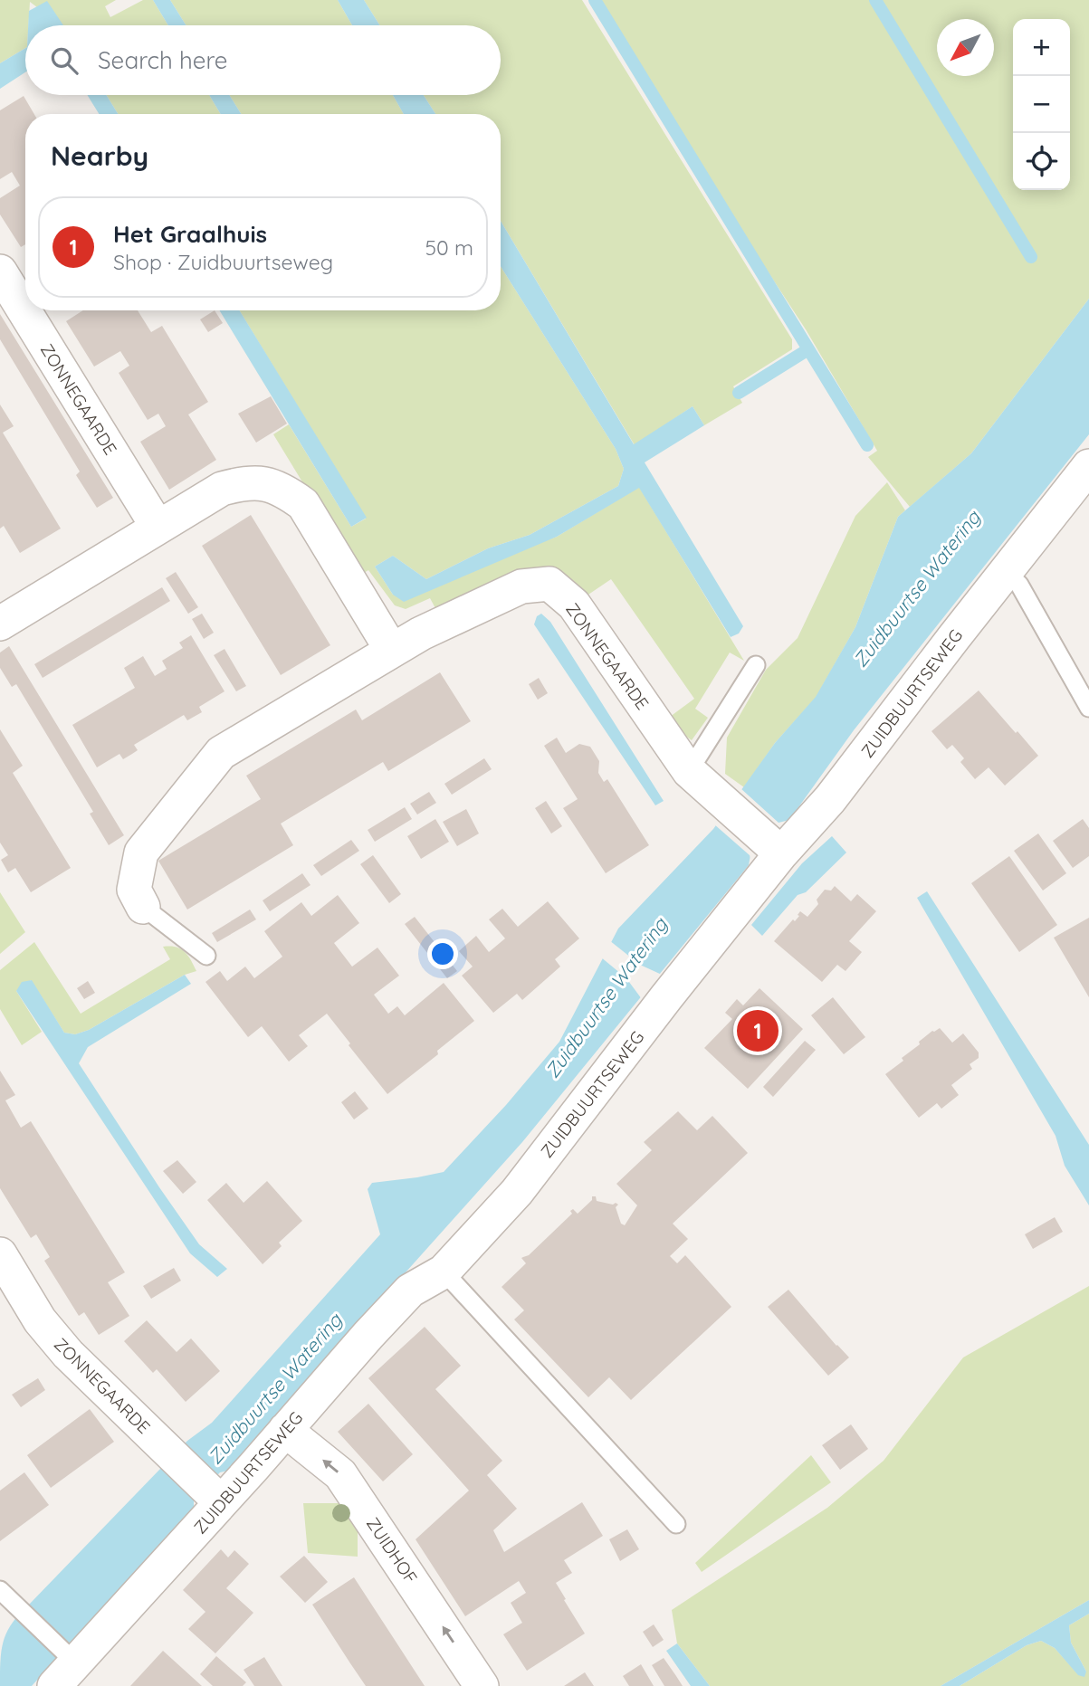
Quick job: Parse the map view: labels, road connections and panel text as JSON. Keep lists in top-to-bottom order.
{
  "streets": {
    "street": ["ZONNEGAARDE", "ZUIDBUURTSEWEG", "ZUIDHOF"]
  },
  "crossings": [
    ["ZONNEGAARDE", "ZUIDBUURTSEWEG"],
    ["ZUIDBUURTSEWEG", "ZUIDHOF"]
  ],
  "one_way": ["ZUIDHOF"],
  "water": ["Zuidbuurtse Watering"],
  "north": "bottom left",
  "page": {
    "map_buttons": ["+", "−"],
    "search": "Search here",
    "heading": "Nearby",
    "list": [
      {
        "mark": "1",
        "name": "Het Graalhuis",
        "note": "Shop · Zuidbuurtseweg",
        "value": "50 m"
      }
    ],
    "pins": "1"
  }
}
